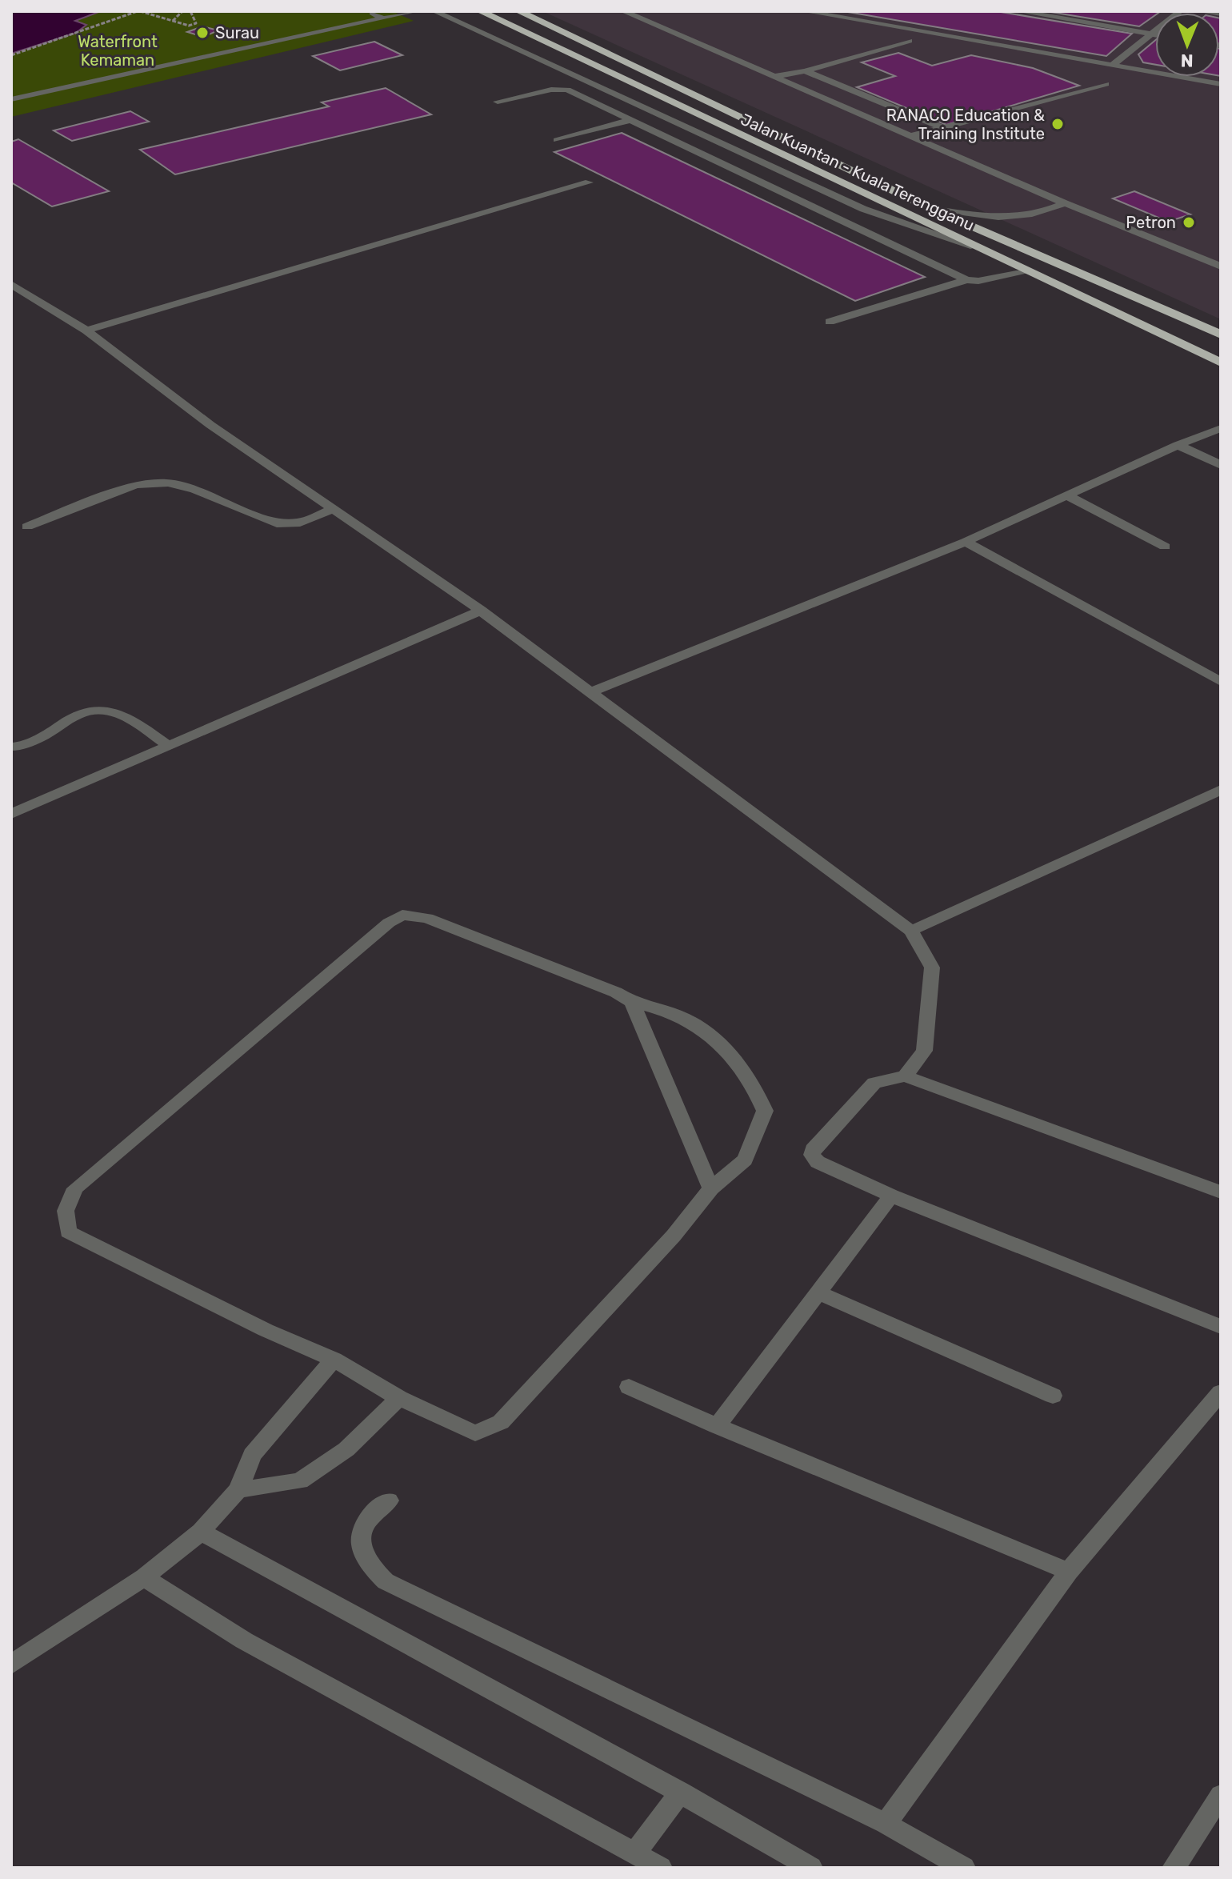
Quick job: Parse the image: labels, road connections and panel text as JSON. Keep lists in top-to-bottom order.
{
  "streets": {
    "highway": ["Jalan Kuantan - Kuala Terengganu"]
  },
  "parks": ["Waterfront Kemaman"],
  "places": ["Surau", "RANACO Education & Training Institute", "Petron"],
  "north": "bottom"
}
